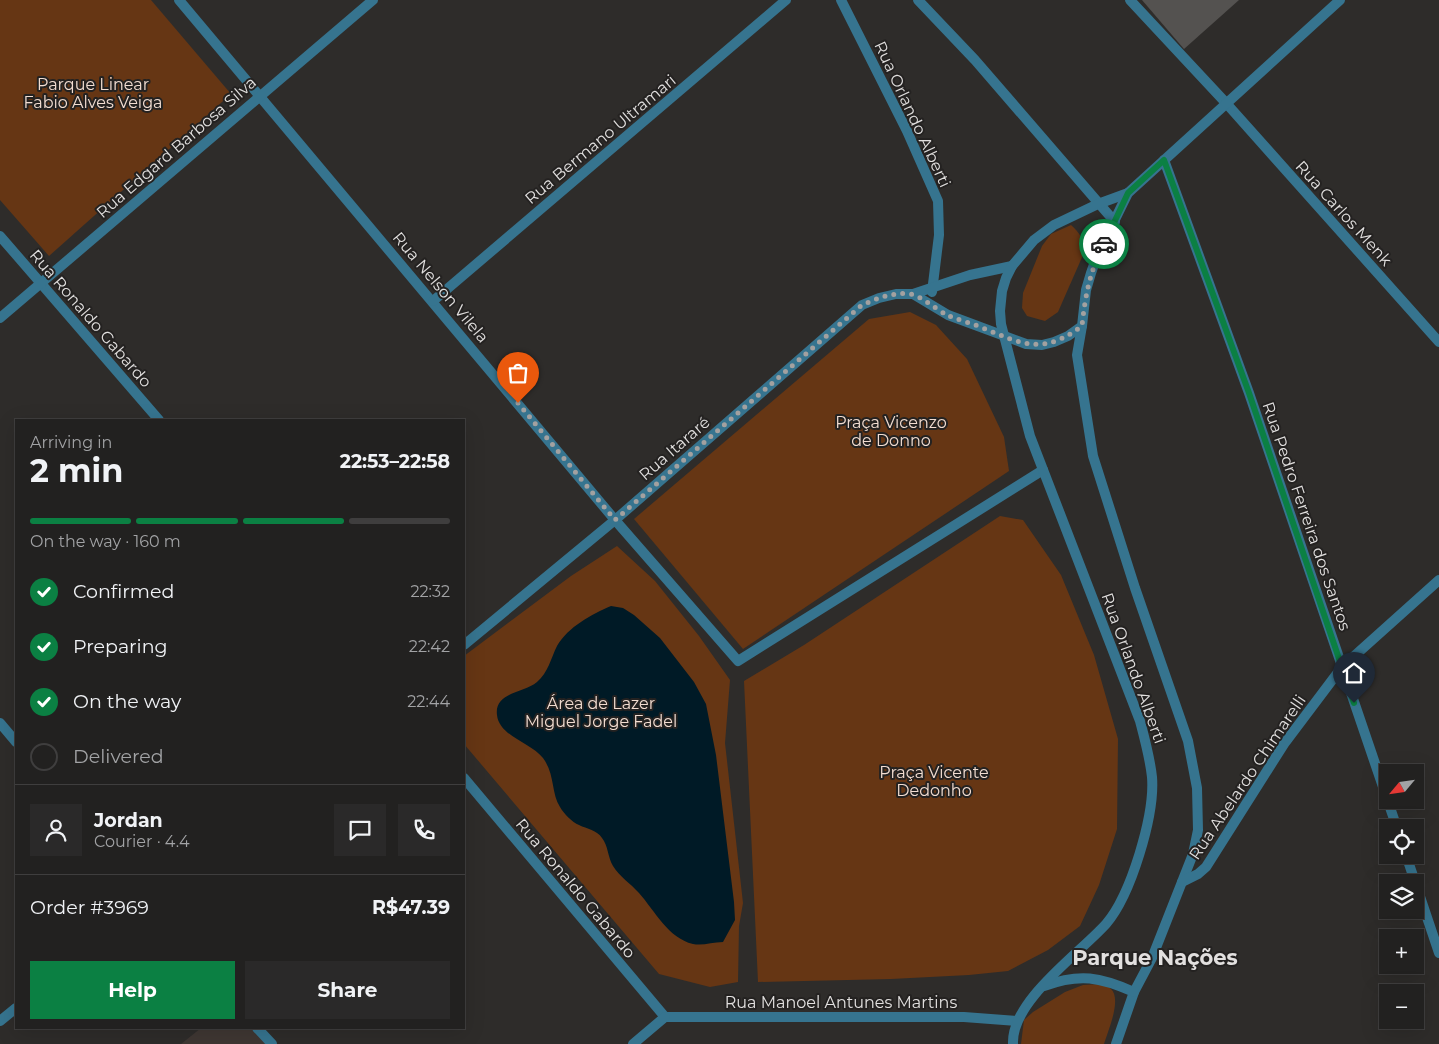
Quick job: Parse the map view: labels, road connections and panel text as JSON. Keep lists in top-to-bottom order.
{
  "streets": {
    "street": [
      "Rua Orlando Alberti",
      "Rua Bermano Ultramari",
      "Rua Edgard Barbosa Silva",
      "Rua Carlos Menk",
      "Rua Nelson Vilela",
      "Rua Ronaldo Gabardo",
      "Rua Itararé",
      "Rua Pedro Ferreira dos Santos",
      "Rua Abelardo Chimarelli",
      "Rua Manoel Antunes Martins"
    ]
  },
  "crossings": [
    ["Rua Orlando Alberti", "Rua Nelson Vilela"],
    ["Rua Orlando Alberti", "Rua Itararé"],
    ["Rua Orlando Alberti", "Rua Abelardo Chimarelli"],
    ["Rua Orlando Alberti", "Rua Manoel Antunes Martins"],
    ["Rua Bermano Ultramari", "Rua Nelson Vilela"],
    ["Rua Edgard Barbosa Silva", "Rua Nelson Vilela"],
    ["Rua Edgard Barbosa Silva", "Rua Ronaldo Gabardo"],
    ["Rua Nelson Vilela", "Rua Itararé"],
    ["Rua Ronaldo Gabardo", "Rua Manoel Antunes Martins"],
    ["Rua Pedro Ferreira dos Santos", "Rua Abelardo Chimarelli"]
  ],
  "districts": ["Parque Nações"],
  "parks": [
    "Parque Linear Fabio Alves Veiga",
    "Praça Vicenzo de Donno",
    "Área de Lazer Miguel Jorge Fadel",
    "Praça Vicente Dedonho"
  ],
  "north": "bottom left",
  "page": {
    "heading": ["2 min", "Arriving in", "22:53–22:58"],
    "panel": [
      "Jordan",
      "Courier · 4.4",
      "Order #3969",
      "R$47.39"
    ],
    "bar": "On the way · 160 m",
    "list": [
      ["Confirmed", "22:32"],
      ["Preparing", "22:42"],
      ["On the way", "22:44"],
      "Delivered"
    ],
    "map_buttons": ["+", "−"],
    "buttons": ["Help", "Share"]
  }
}
